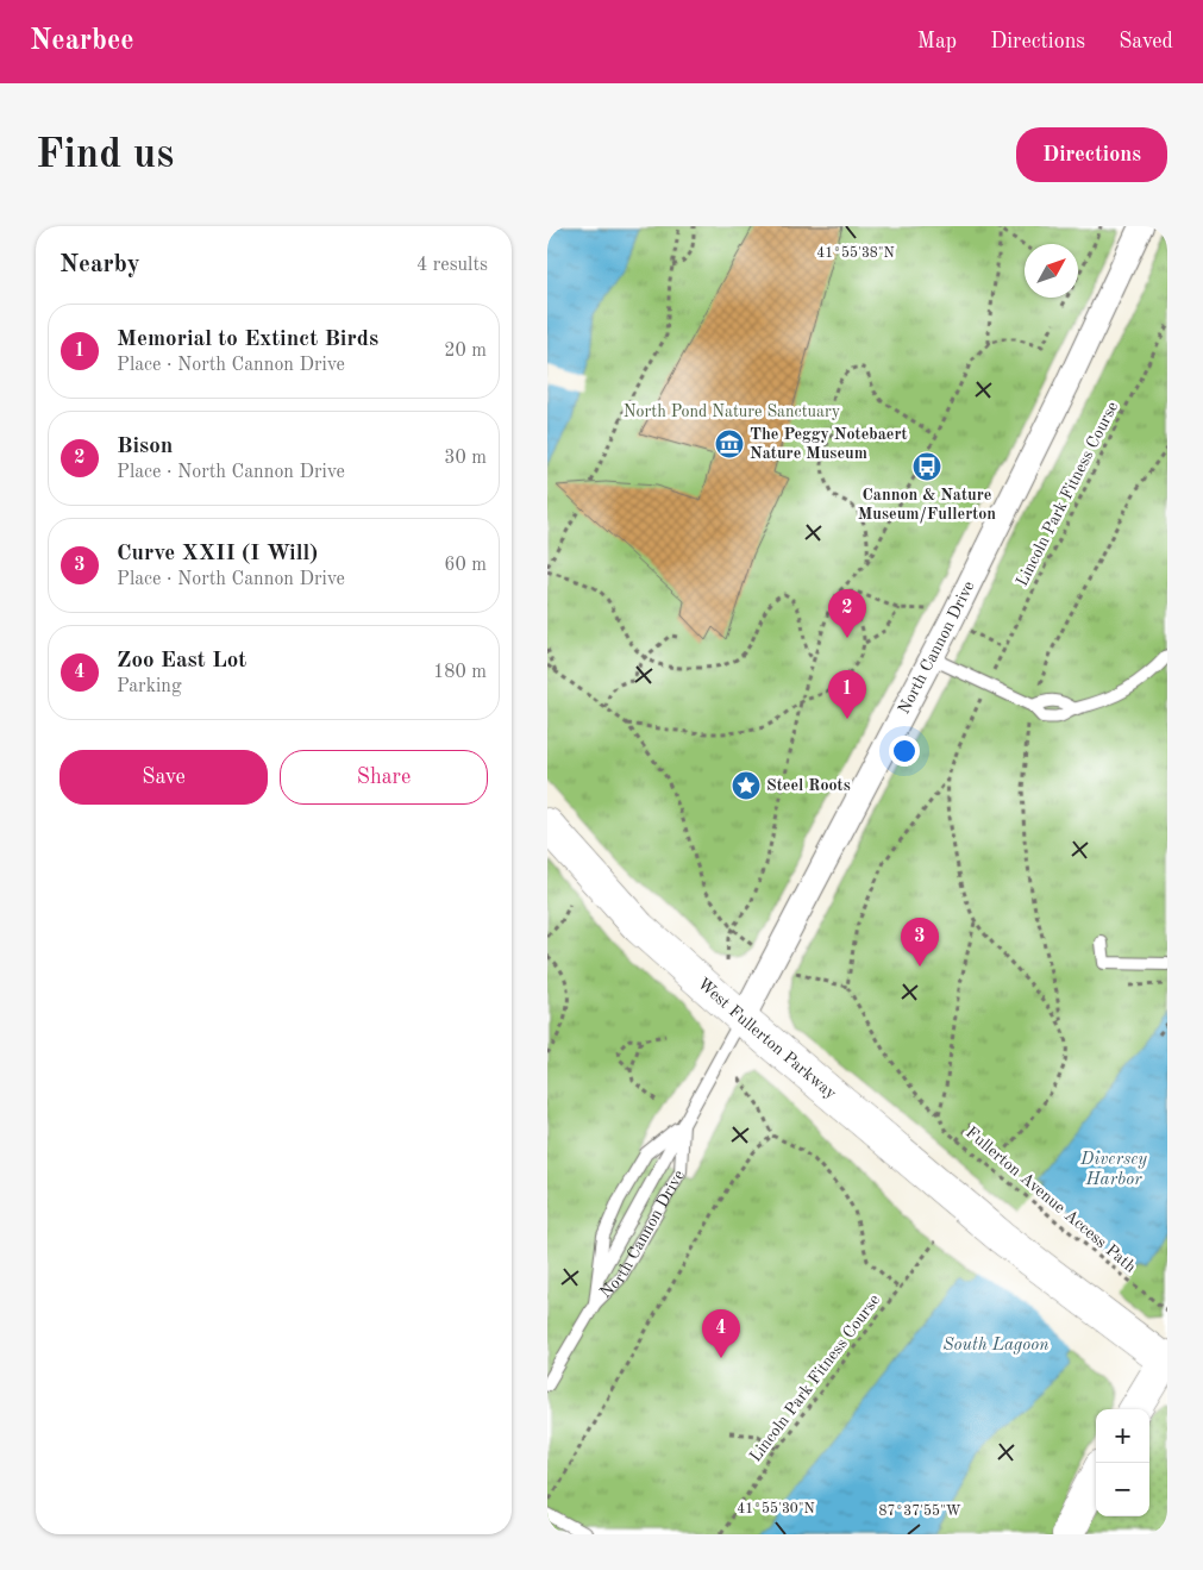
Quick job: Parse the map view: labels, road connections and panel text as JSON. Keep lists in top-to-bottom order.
{
  "streets": {
    "main road": ["West Fullerton Parkway"],
    "street": ["North Cannon Drive"],
    "path": ["Lincoln Park Fitness Course", "Fullerton Avenue Access Path"]
  },
  "crossings": [
    ["North Cannon Drive", "West Fullerton Parkway"]
  ],
  "water": ["Diversey Harbor", "South Lagoon"],
  "parks": ["North Pond Nature Sanctuary"],
  "places": {
    "museum": ["The Peggy Notebaert Nature Museum"],
    "bus stop": ["Cannon & Nature Museum/Fullerton"],
    "place": ["Steel Roots"]
  },
  "north": "top right",
  "page": {
    "header": "Nearbee",
    "nav": ["Map", "Directions", "Saved"],
    "buttons": [
      "Directions",
      ["Save", "Share"]
    ],
    "title": "Find us",
    "heading": ["Nearby", "4 results"],
    "list": [
      {
        "mark": "1",
        "name": "Memorial to Extinct Birds",
        "note": "Place · North Cannon Drive",
        "value": "20 m"
      },
      {
        "mark": "2",
        "name": "Bison",
        "note": "Place · North Cannon Drive",
        "value": "30 m"
      },
      {
        "mark": "3",
        "name": "Curve XXII (I Will)",
        "note": "Place · North Cannon Drive",
        "value": "60 m"
      },
      {
        "mark": "4",
        "name": "Zoo East Lot",
        "note": "Parking",
        "value": "180 m"
      }
    ],
    "pins": [
      "2",
      "1",
      "3",
      "4"
    ],
    "map_buttons": ["+", "−"]
  },
  "coordinates": ["41°55'38\"N", "41°55'30\"N", "87°37'55\"W"]
}
